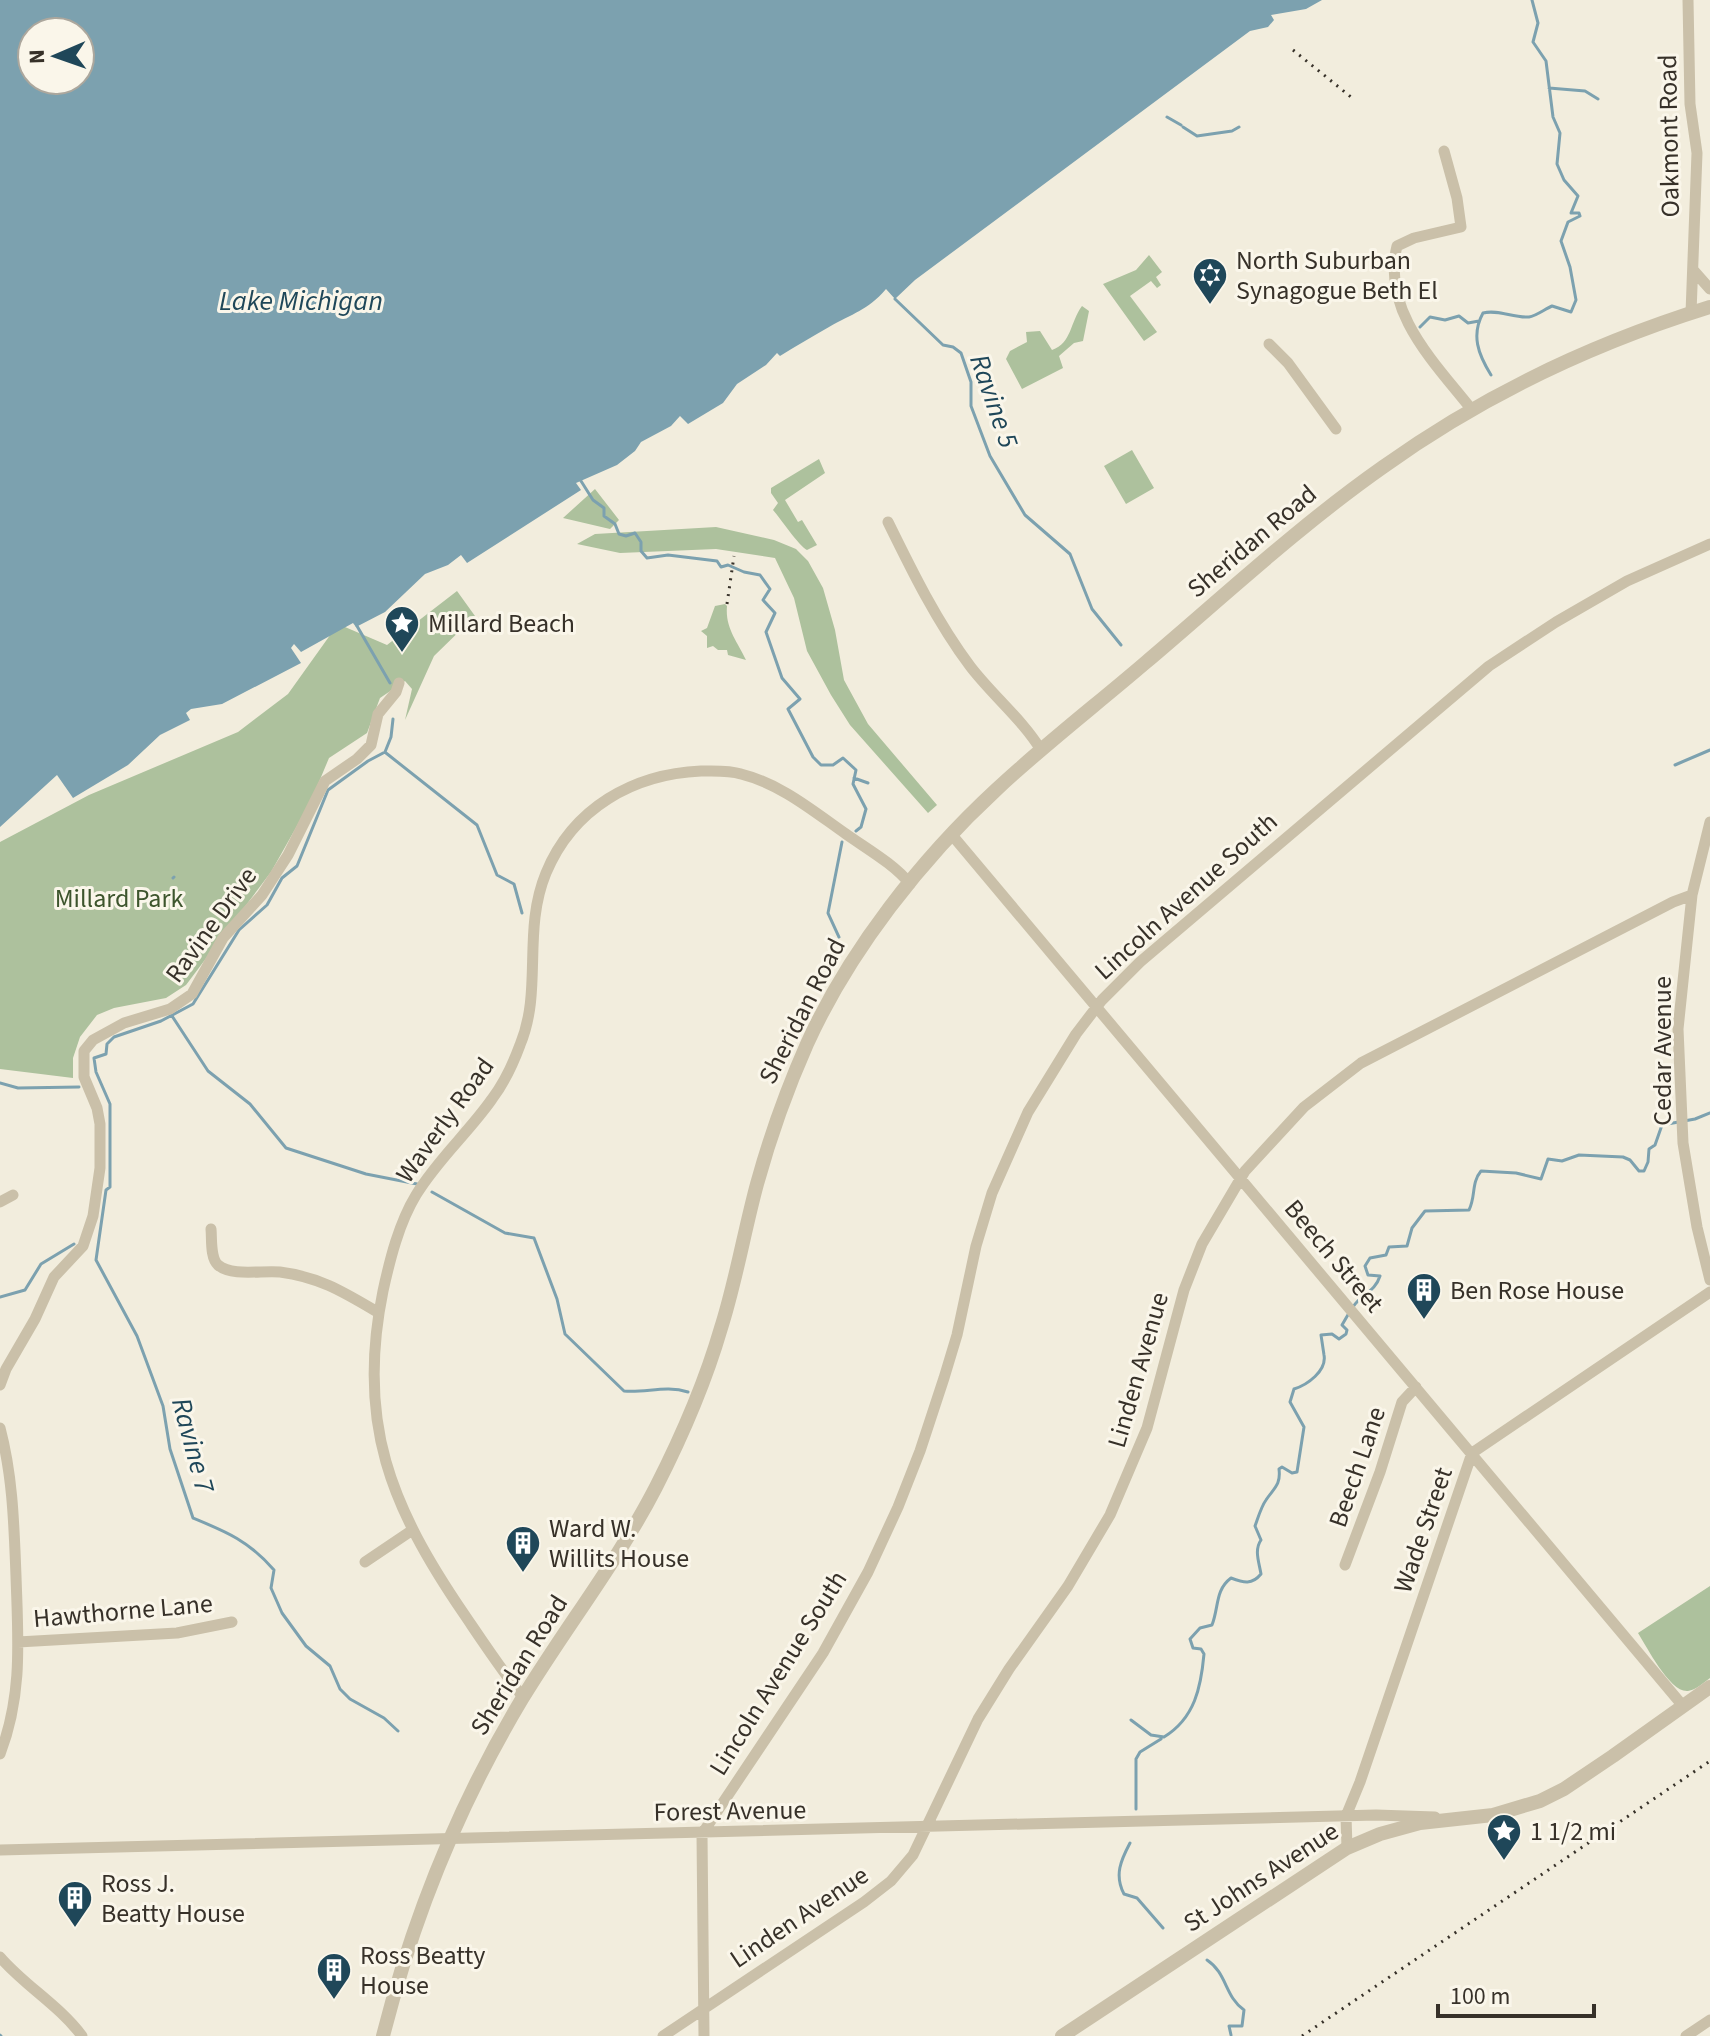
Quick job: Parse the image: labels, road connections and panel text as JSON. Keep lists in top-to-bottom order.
{
  "streets": {
    "street": [
      "Oakmont Road",
      "Sheridan Road",
      "Lincoln Avenue South",
      "Ravine Drive",
      "Cedar Avenue",
      "Waverly Road",
      "Beech Street",
      "Linden Avenue",
      "Beech Lane",
      "Wade Street",
      "Hawthorne Lane",
      "Forest Avenue",
      "St Johns Avenue"
    ]
  },
  "crossings": [
    ["Oakmont Road", "Sheridan Road"],
    ["Sheridan Road", "Waverly Road"],
    ["Sheridan Road", "Beech Street"],
    ["Sheridan Road", "Forest Avenue"],
    ["Lincoln Avenue South", "Beech Street"],
    ["Lincoln Avenue South", "Forest Avenue"],
    ["Cedar Avenue", "Linden Avenue"],
    ["Beech Street", "Linden Avenue"],
    ["Beech Street", "Beech Lane"],
    ["Beech Street", "Wade Street"],
    ["Beech Street", "St Johns Avenue"],
    ["Linden Avenue", "Forest Avenue"],
    ["Wade Street", "Forest Avenue"],
    ["Wade Street", "St Johns Avenue"],
    ["Forest Avenue", "St Johns Avenue"]
  ],
  "water": ["Lake Michigan", "Ravine 5", "Ravine 7"],
  "parks": ["Millard Park"],
  "places": {
    "synagogue": ["North Suburban Synagogue Beth El"],
    "place": ["Millard Beach", "1 1/2 mi"],
    "building": [
      "Ben Rose House",
      "Ward W. Willits House",
      "Ross J. Beatty House",
      "Ross Beatty House"
    ]
  },
  "scale_bar": "100 m",
  "north": "left"
}
